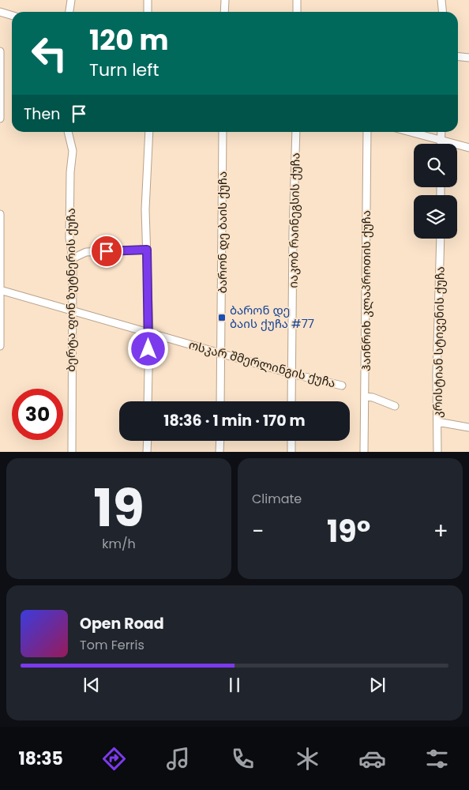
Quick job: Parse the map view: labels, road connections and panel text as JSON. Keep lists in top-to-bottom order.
{
  "streets": {
    "street": [
      "იაკობ რაინეგსის ქუჩა",
      "ბარონ დე ბაის ქუჩა",
      "ბერტა ფონ ზუტნერის ქუჩა",
      "ჰაინრიხ კლაპროთის ქუჩა",
      "კრისტიან სტივენის ქუჩა",
      "ოსკარ შმერლინგის ქუჩა"
    ]
  },
  "crossings": [
    ["იაკობ რაინეგსის ქუჩა", "ოსკარ შმერლინგის ქუჩა"],
    ["ბარონ დე ბაის ქუჩა", "ოსკარ შმერლინგის ქუჩა"],
    ["ბერტა ფონ ზუტნერის ქუჩა", "ოსკარ შმერლინგის ქუჩა"]
  ],
  "places": {
    "transit": ["ბარონ დე ბაის ქუჩა #77"]
  },
  "page": {
    "turn": ["120 m", "Turn left"],
    "then": "Then",
    "limit": "30",
    "trip": "18:36 · 1 min · 170 m",
    "tile": [
      ["19", "km/h"],
      "Climate"
    ],
    "heat": ["−", "19°", "+"],
    "song": ["Open Road", "Tom Ferris"],
    "tabs": "18:35"
  }
}
